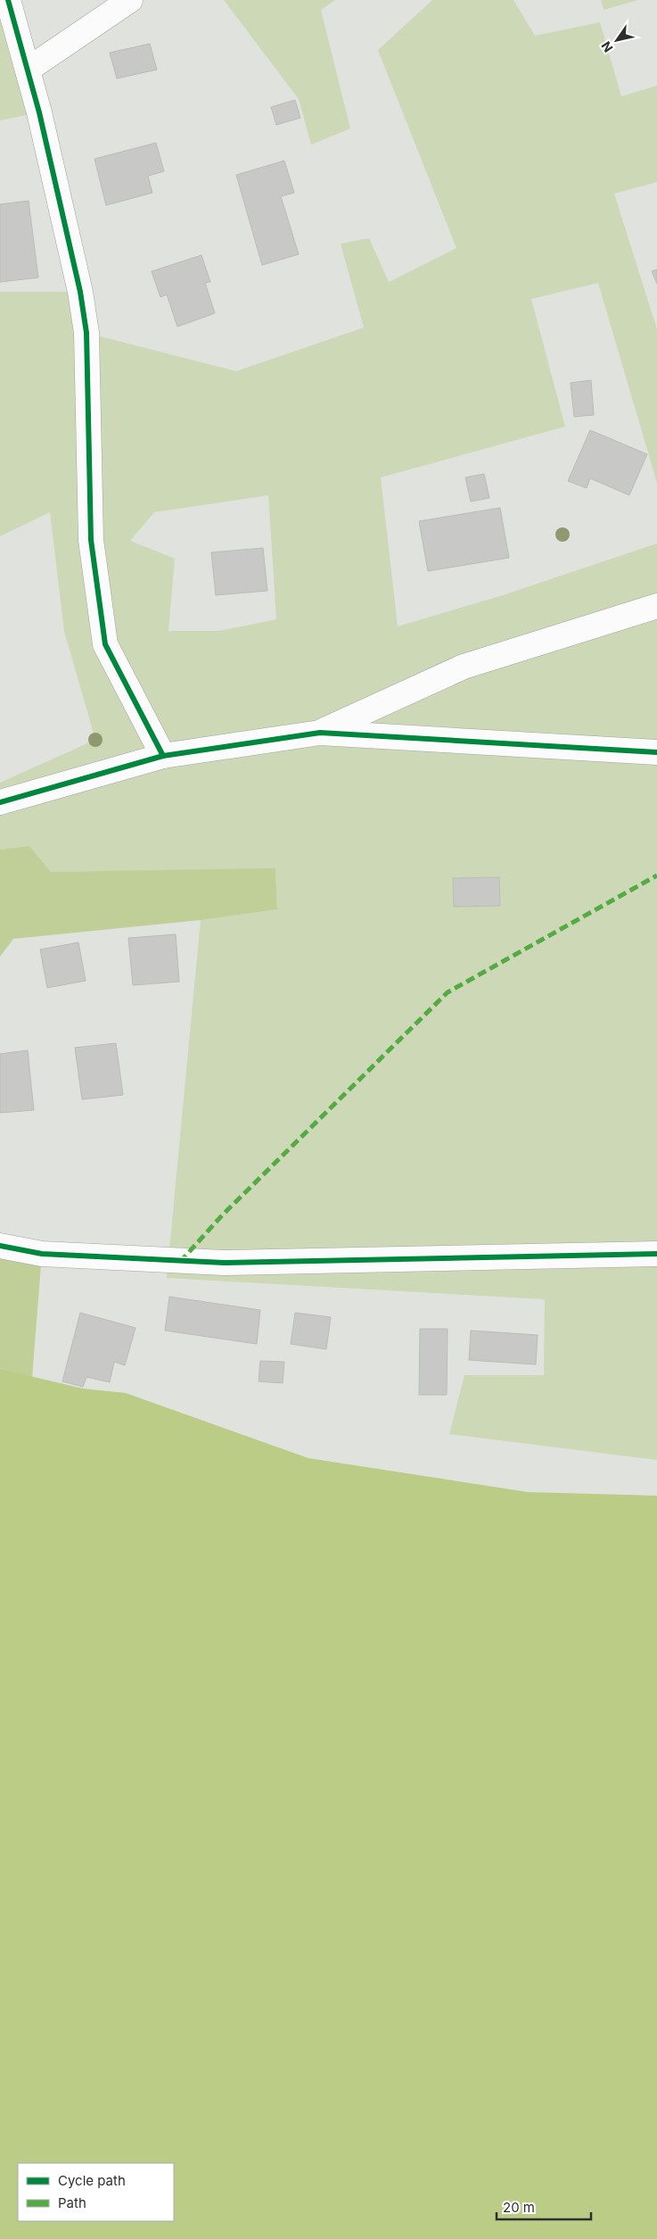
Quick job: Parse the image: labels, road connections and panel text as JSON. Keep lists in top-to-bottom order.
{
  "legend": ["Cycle path", "Path"],
  "scale_bar": "20 m",
  "north": "bottom left"
}
